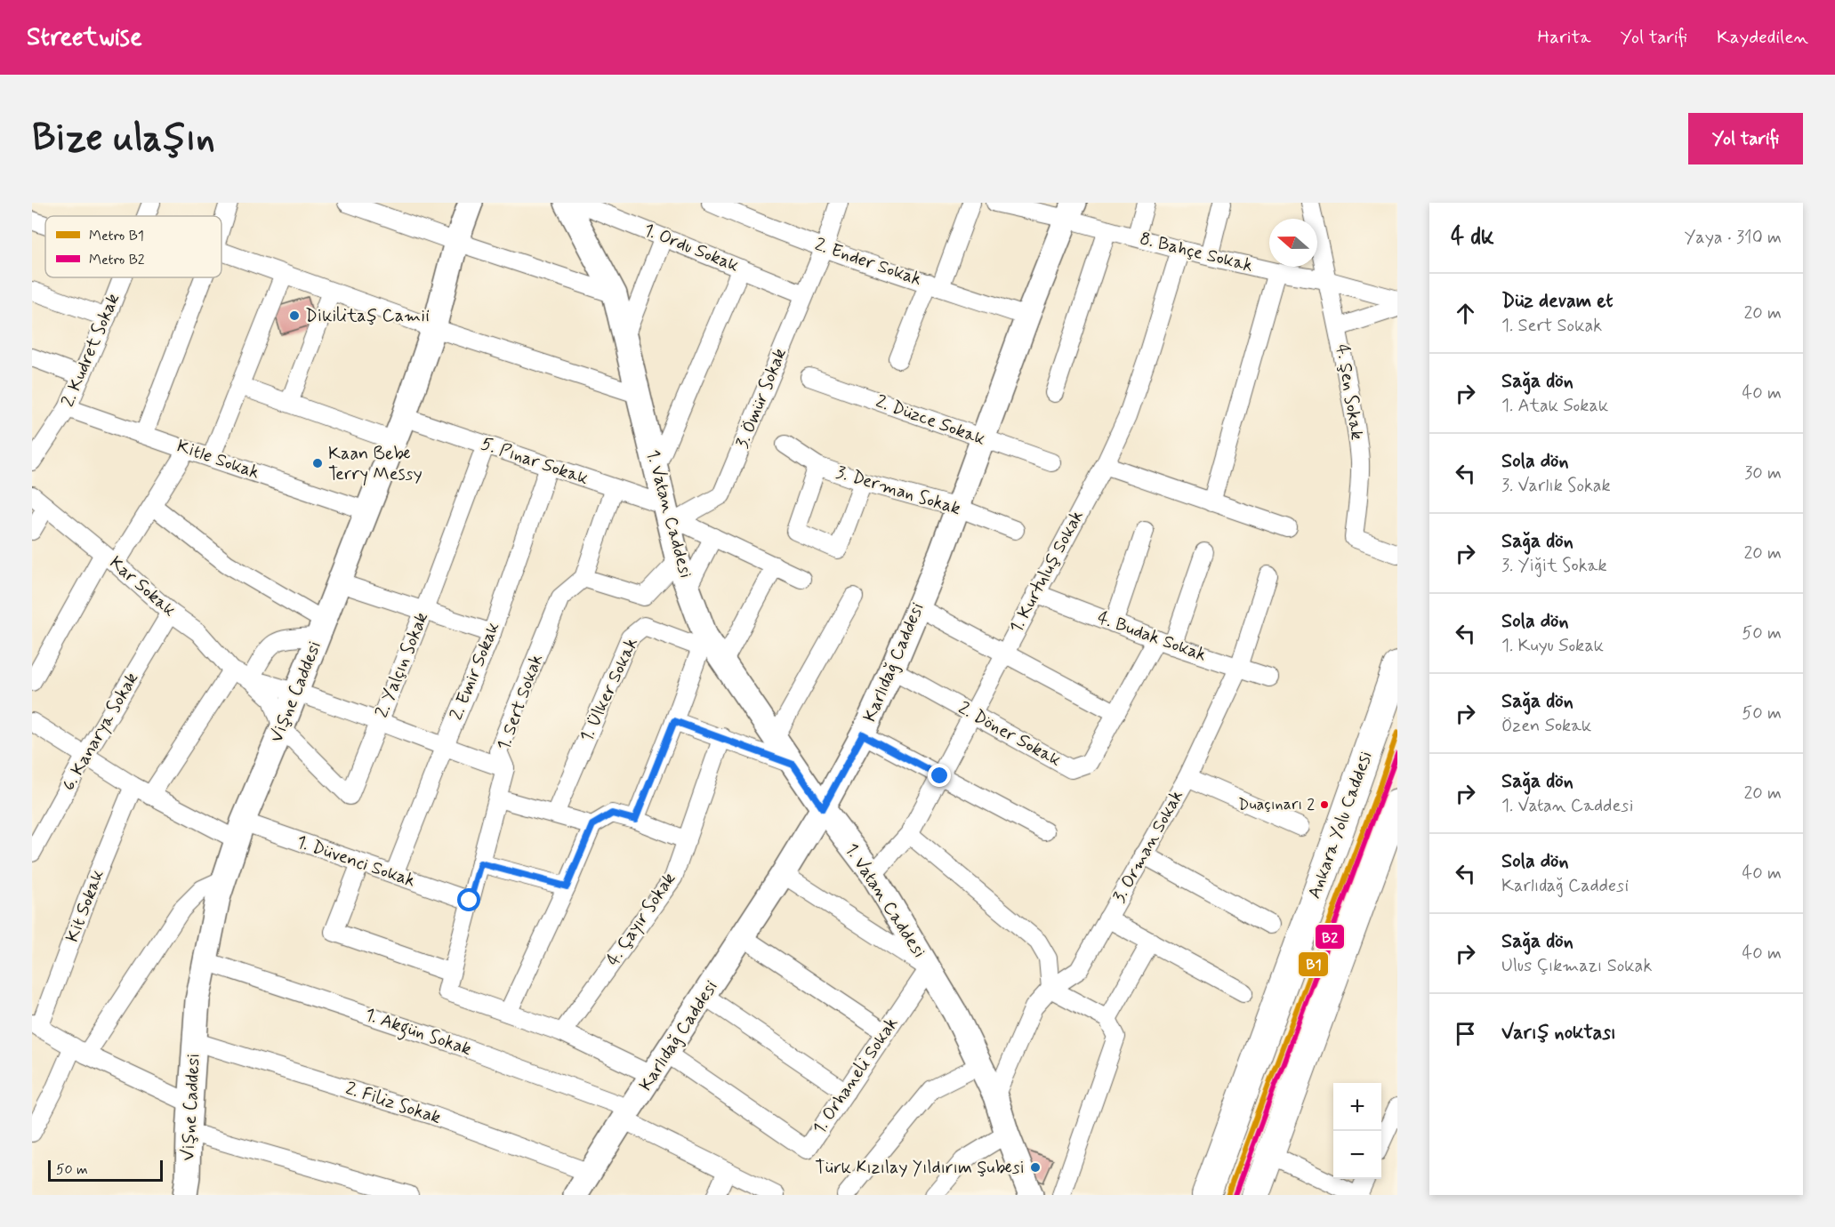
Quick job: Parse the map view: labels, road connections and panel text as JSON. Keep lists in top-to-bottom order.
{
  "streets": {
    "highway": ["Ankara Yolu Caddesi"],
    "main road": ["1. Vatan Caddesi", "Karlıdağ Caddesi", "Vişne Caddesi"],
    "street": [
      "1. Ordu Sokak",
      "8. Bahçe Sokak",
      "2. Ender Sokak",
      "2. Kudret Sokak",
      "4. Şen Sokak",
      "3. Ömür Sokak",
      "2. Düzce Sokak",
      "Kitle Sokak",
      "5. Pınar Sokak",
      "3. Derman Sokak",
      "1. Kurtuluş Sokak",
      "Kar Sokak",
      "4. Budak Sokak",
      "2. Yalçın Sokak",
      "2. Emir Sokak",
      "1. Ülker Sokak",
      "1. Sert Sokak",
      "6. Kanarya Sokak",
      "2. Döner Sokak",
      "3. Orman Sokak",
      "1. Düvenci Sokak",
      "Kit Sokak",
      "4. Çayır Sokak",
      "1. Akgün Sokak",
      "1. Orhaneli Sokak",
      "2. Filiz Sokak"
    ]
  },
  "crossings": [
    ["1. Ordu Sokak", "3. Ömür Sokak"],
    ["8. Bahçe Sokak", "4. Şen Sokak"],
    ["8. Bahçe Sokak", "1. Kurtuluş Sokak"],
    ["8. Bahçe Sokak", "Karlıdağ Caddesi"],
    ["2. Ender Sokak", "3. Ömür Sokak"],
    ["2. Ender Sokak", "Karlıdağ Caddesi"],
    ["2. Kudret Sokak", "Kitle Sokak"],
    ["3. Ömür Sokak", "5. Pınar Sokak"],
    ["3. Ömür Sokak", "1. Vatan Caddesi"],
    ["2. Düzce Sokak", "Karlıdağ Caddesi"],
    ["Kitle Sokak", "Vişne Caddesi"],
    ["5. Pınar Sokak", "1. Vatan Caddesi"],
    ["5. Pınar Sokak", "2. Yalçın Sokak"],
    ["5. Pınar Sokak", "2. Emir Sokak"],
    ["5. Pınar Sokak", "Vişne Caddesi"],
    ["3. Derman Sokak", "Karlıdağ Caddesi"],
    ["1. Vatan Caddesi", "1. Kurtuluş Sokak"],
    ["1. Vatan Caddesi", "Karlıdağ Caddesi"],
    ["1. Vatan Caddesi", "1. Ülker Sokak"],
    ["1. Vatan Caddesi", "3. Orman Sokak"],
    ["1. Vatan Caddesi", "1. Orhaneli Sokak"],
    ["1. Kurtuluş Sokak", "4. Budak Sokak"],
    ["1. Kurtuluş Sokak", "2. Döner Sokak"],
    ["Kar Sokak", "2. Yalçın Sokak"],
    ["Kar Sokak", "2. Emir Sokak"],
    ["Kar Sokak", "Vişne Caddesi"],
    ["Kar Sokak", "1. Sert Sokak"],
    ["Kar Sokak", "6. Kanarya Sokak"],
    ["4. Budak Sokak", "2. Döner Sokak"],
    ["4. Budak Sokak", "3. Orman Sokak"],
    ["Karlıdağ Caddesi", "2. Döner Sokak"],
    ["Karlıdağ Caddesi", "1. Akgün Sokak"],
    ["Karlıdağ Caddesi", "1. Orhaneli Sokak"],
    ["Karlıdağ Caddesi", "2. Filiz Sokak"],
    ["2. Yalçın Sokak", "Vişne Caddesi"],
    ["2. Emir Sokak", "1. Düvenci Sokak"],
    ["Vişne Caddesi", "1. Düvenci Sokak"],
    ["Vişne Caddesi", "1. Akgün Sokak"],
    ["Vişne Caddesi", "2. Filiz Sokak"],
    ["1. Sert Sokak", "1. Düvenci Sokak"],
    ["6. Kanarya Sokak", "1. Düvenci Sokak"],
    ["1. Düvenci Sokak", "Kit Sokak"]
  ],
  "places": [
    "Dikilitaş Camii",
    "Kaan Bebe Terry Messy",
    "Duaçınarı 2",
    "Türk Kızılay Yıldırım Şubesi"
  ],
  "lines": ["metro line B1", "metro line B2"],
  "legend": ["Metro B1", "Metro B2"],
  "scale_bar": "50 m",
  "north": "left",
  "page": {
    "header": "Streetwise",
    "nav": ["Harita", "Yol tarifi", "Kaydedilen"],
    "buttons": "Yol tarifi",
    "title": "Bize ulaşın",
    "heading": ["4 dk", "Yaya · 310 m"],
    "list": [
      ["Düz devam et", "1. Sert Sokak", "20 m"],
      ["Sağa dön", "1. Atak Sokak", "40 m"],
      ["Sola dön", "3. Varlık Sokak", "30 m"],
      ["Sağa dön", "3. Yiğit Sokak", "20 m"],
      ["Sola dön", "1. Kuyu Sokak", "50 m"],
      ["Sağa dön", "Özen Sokak", "50 m"],
      ["Sağa dön", "1. Vatan Caddesi", "20 m"],
      ["Sola dön", "Karlıdağ Caddesi", "40 m"],
      ["Sağa dön", "Ulus Çıkmazı Sokak", "40 m"],
      "Varış noktası"
    ],
    "map_buttons": ["+", "−"],
    "scale": "50 m"
  }
}
